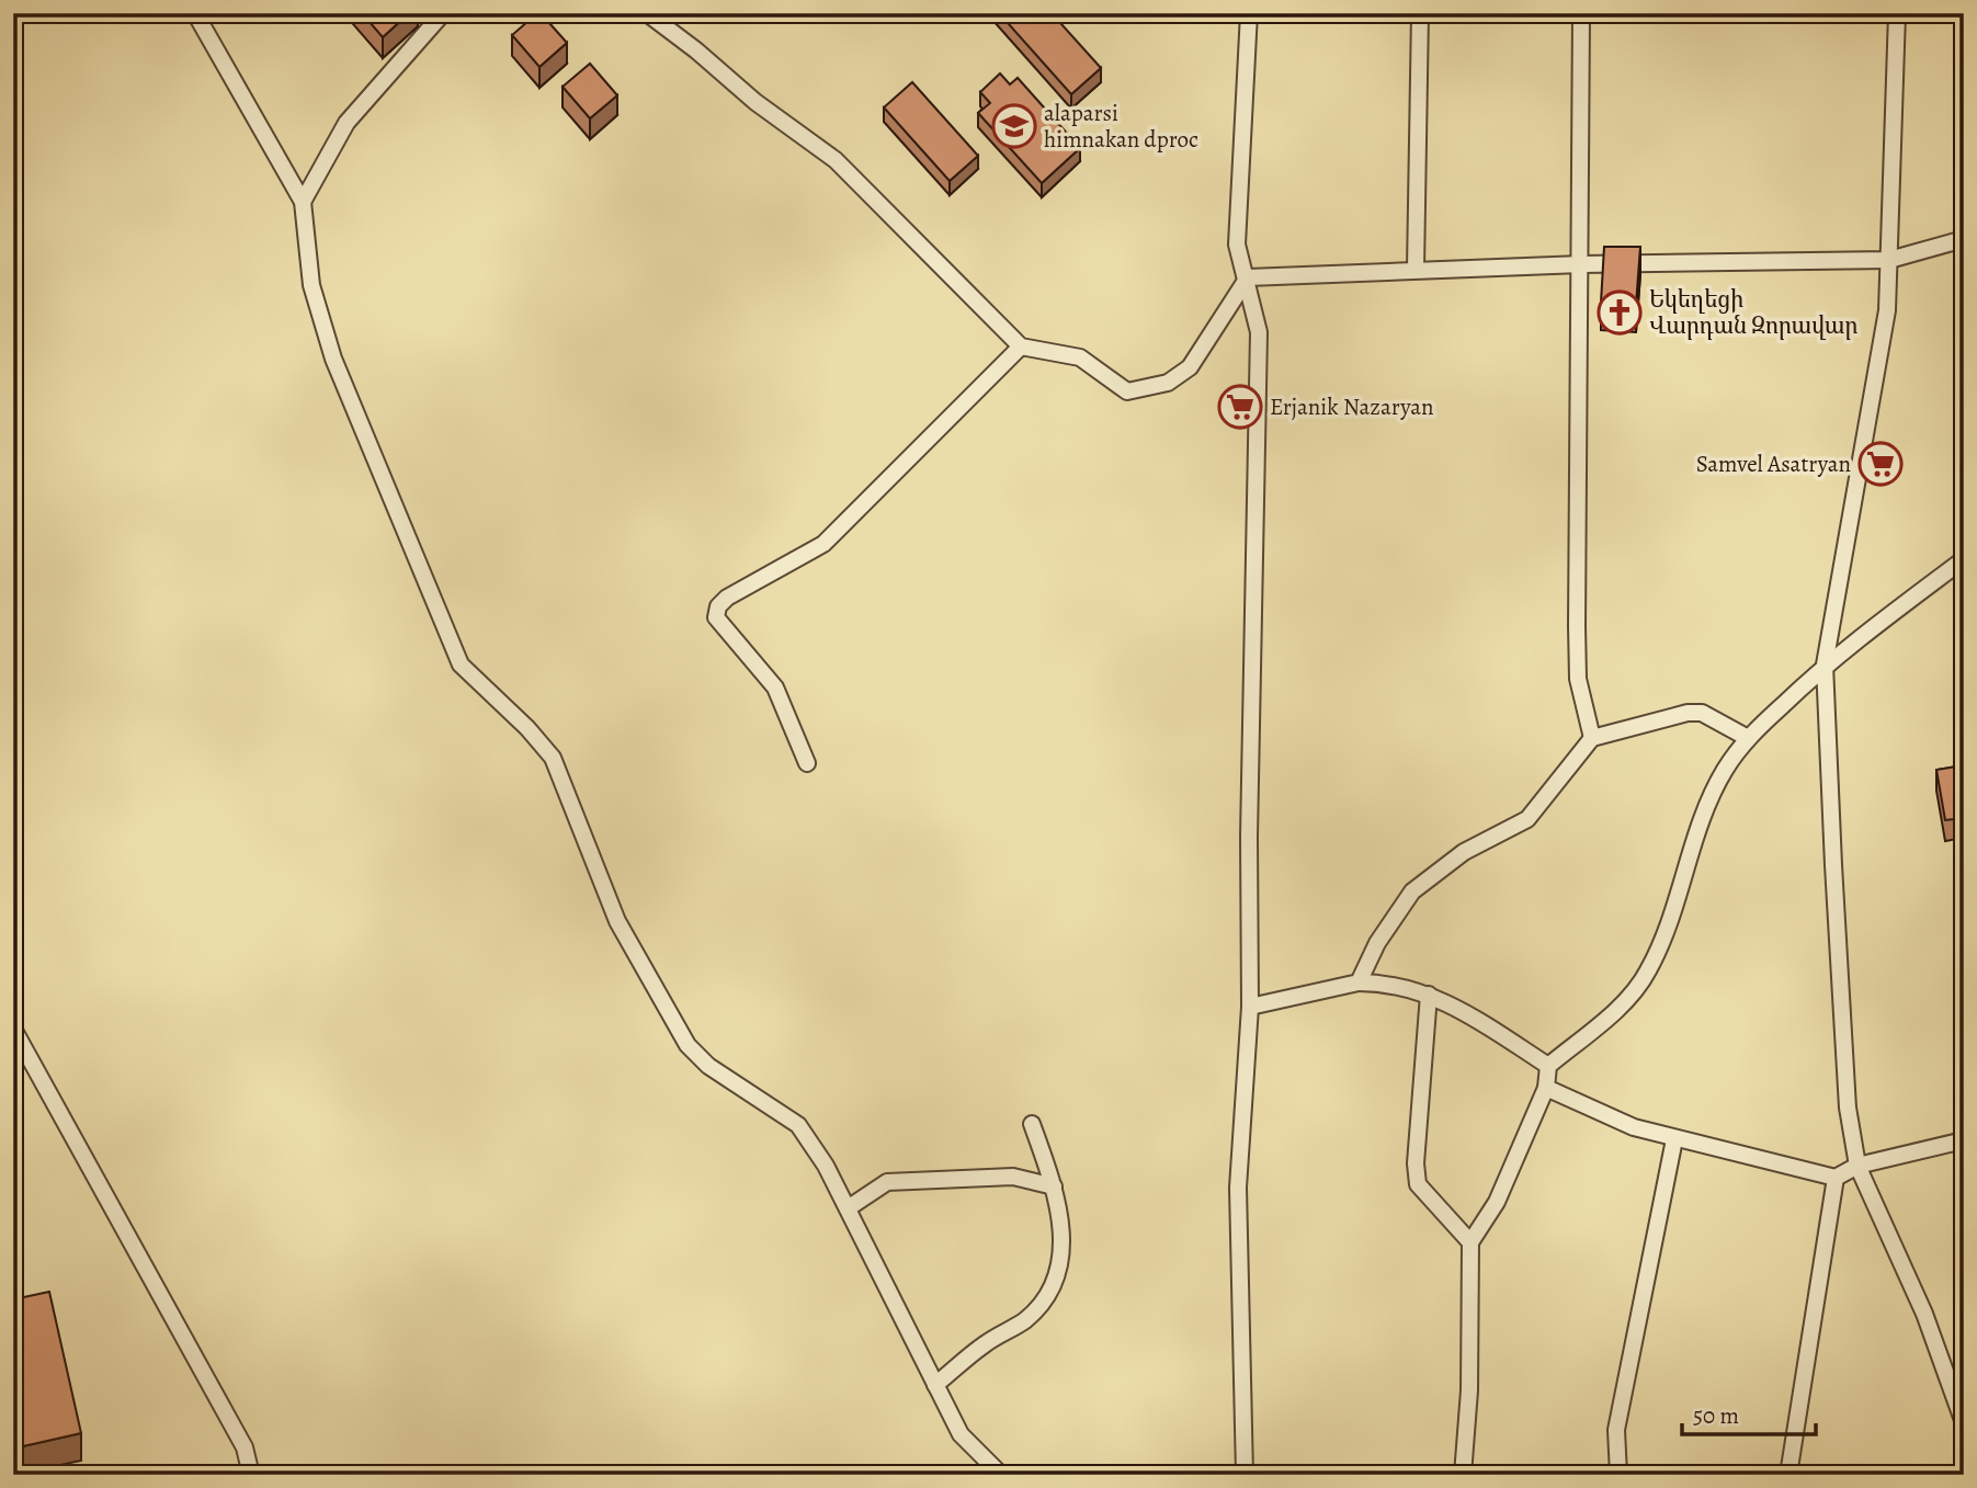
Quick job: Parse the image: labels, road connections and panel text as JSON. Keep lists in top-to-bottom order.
{
  "places": {
    "school or university": ["alaparsi himnakan dproc"],
    "church": ["Եկեղեցի Վարդան Զորավար"],
    "supermarket": ["Erjanik Nazaryan", "Samvel Asatryan"]
  },
  "scale_bar": "50 m"
}
